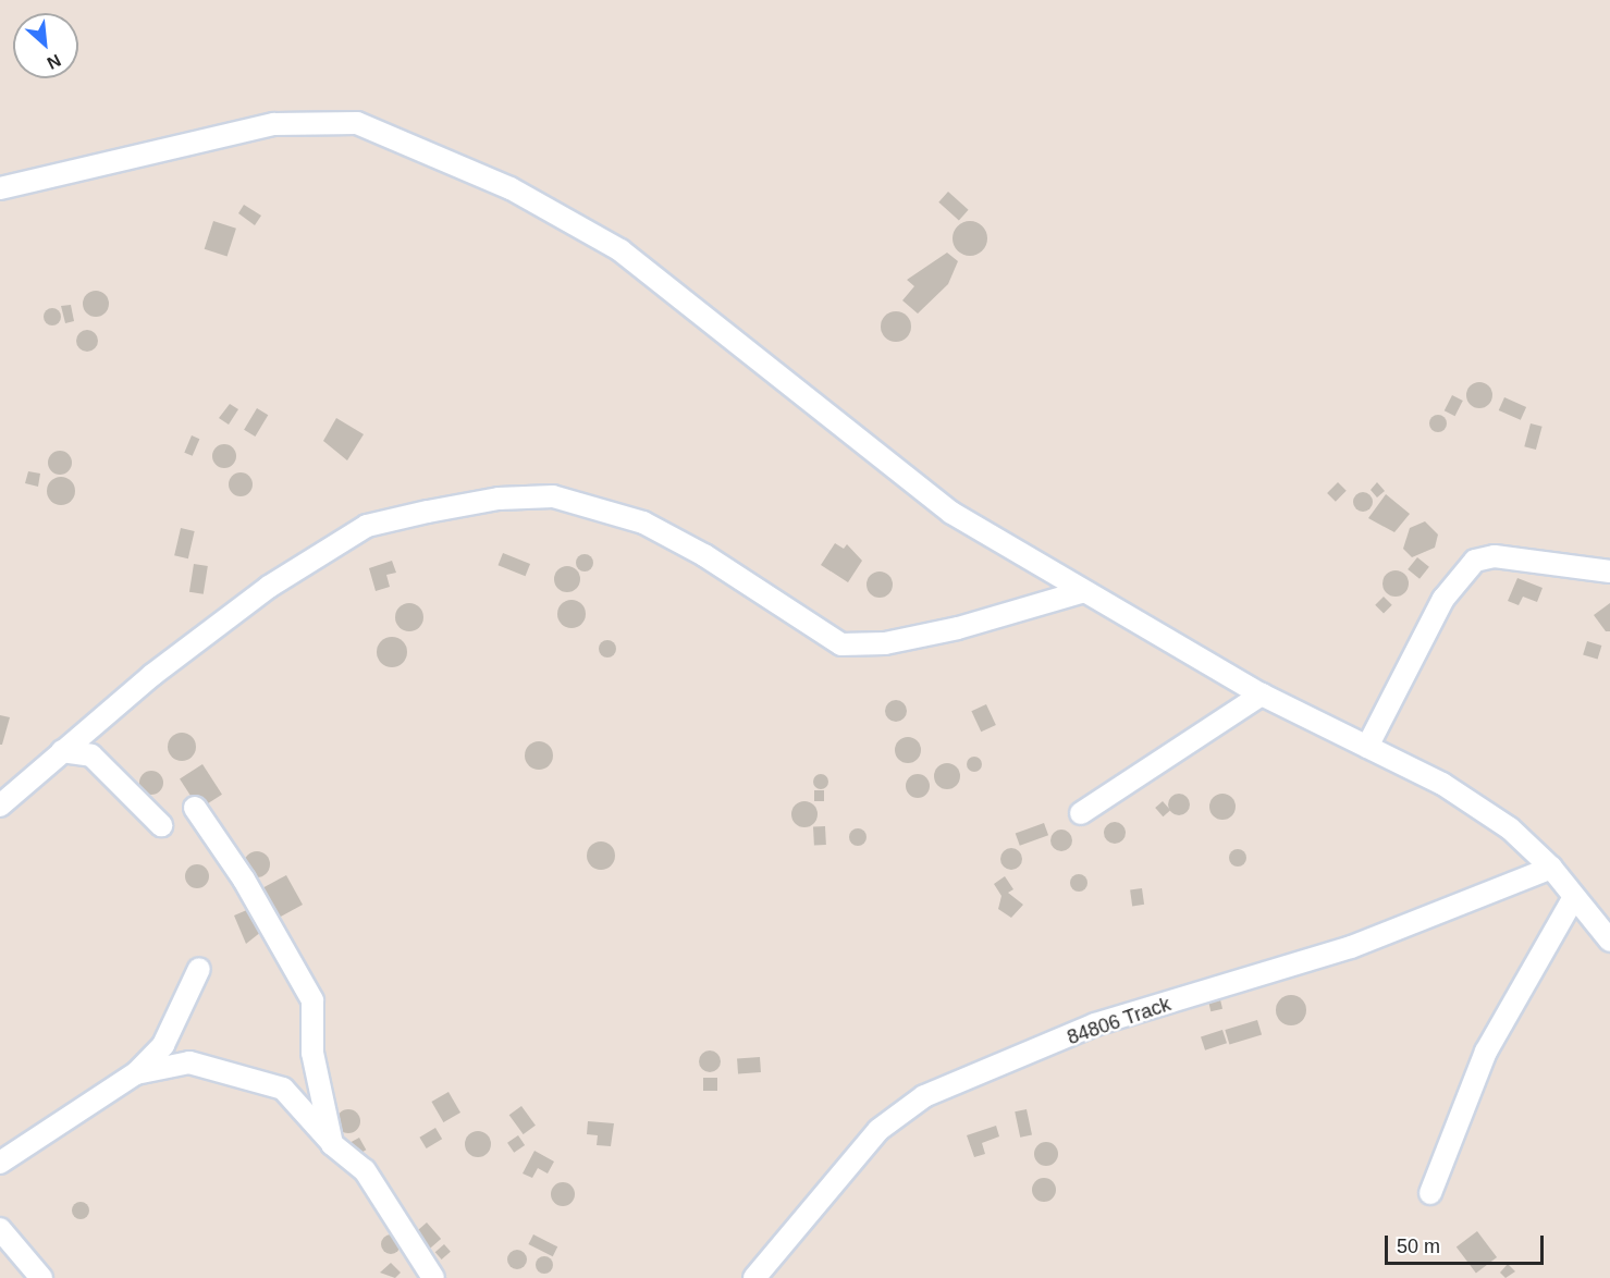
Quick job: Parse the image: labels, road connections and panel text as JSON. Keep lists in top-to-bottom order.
{
  "streets": {
    "street": ["84806 Track"]
  },
  "scale_bar": "50 m",
  "north": "bottom right"
}
